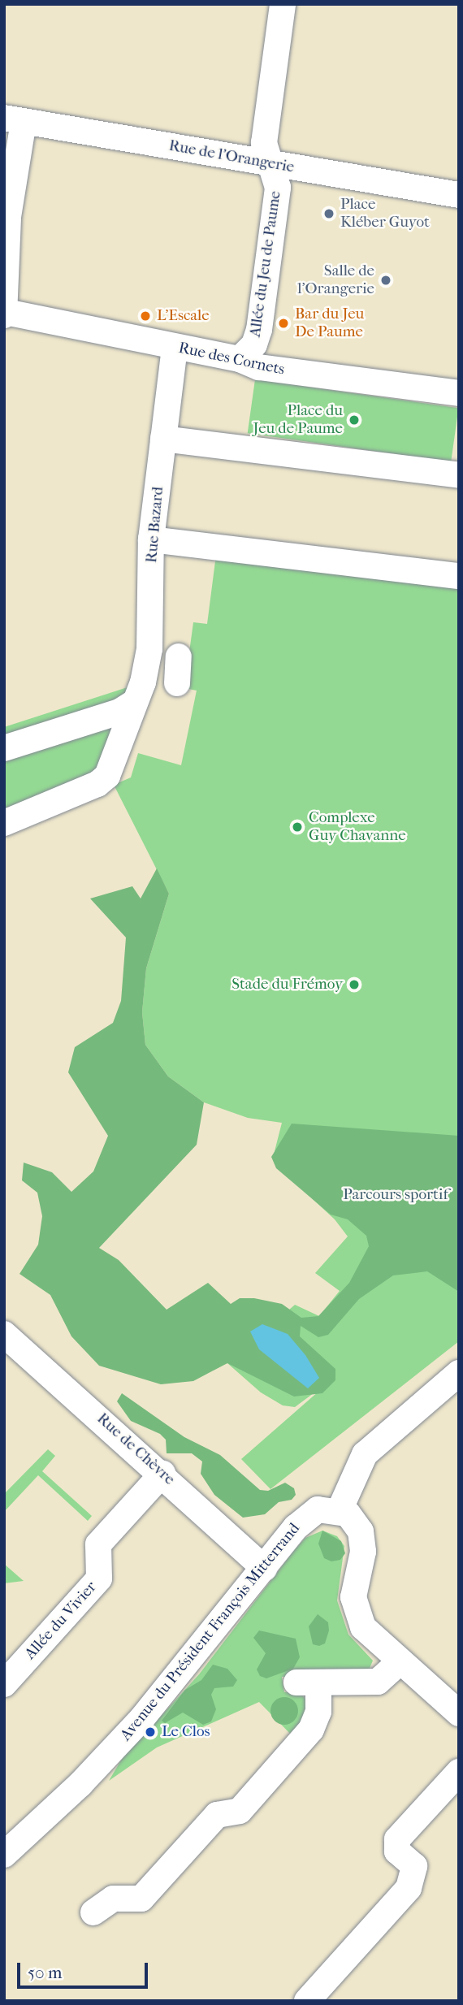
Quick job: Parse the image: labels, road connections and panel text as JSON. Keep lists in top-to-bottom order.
{
  "streets": {
    "street": [
      "Rue de l'Orangerie",
      "Allée du Jeu de Paume",
      "Rue des Cornets",
      "Rue Bazard",
      "Rue de Chèvre",
      "Allée du Vivier",
      "Avenue du Président François Mitterrand"
    ]
  },
  "crossings": [
    ["Rue de l'Orangerie", "Allée du Jeu de Paume"],
    ["Allée du Jeu de Paume", "Rue des Cornets"],
    ["Rue des Cornets", "Rue Bazard"],
    ["Rue de Chèvre", "Allée du Vivier"],
    ["Rue de Chèvre", "Avenue du Président François Mitterrand"]
  ],
  "parks": ["Parcours sportif"],
  "places": [
    "Place Kléber Guyot",
    "Salle de l'Orangerie",
    "L'Escale",
    "Bar du Jeu De Paume",
    "Place du Jeu de Paume",
    "Complexe Guy Chavanne",
    "Stade du Frémoy",
    "Le Clos"
  ],
  "scale_bar": "50 m"
}
